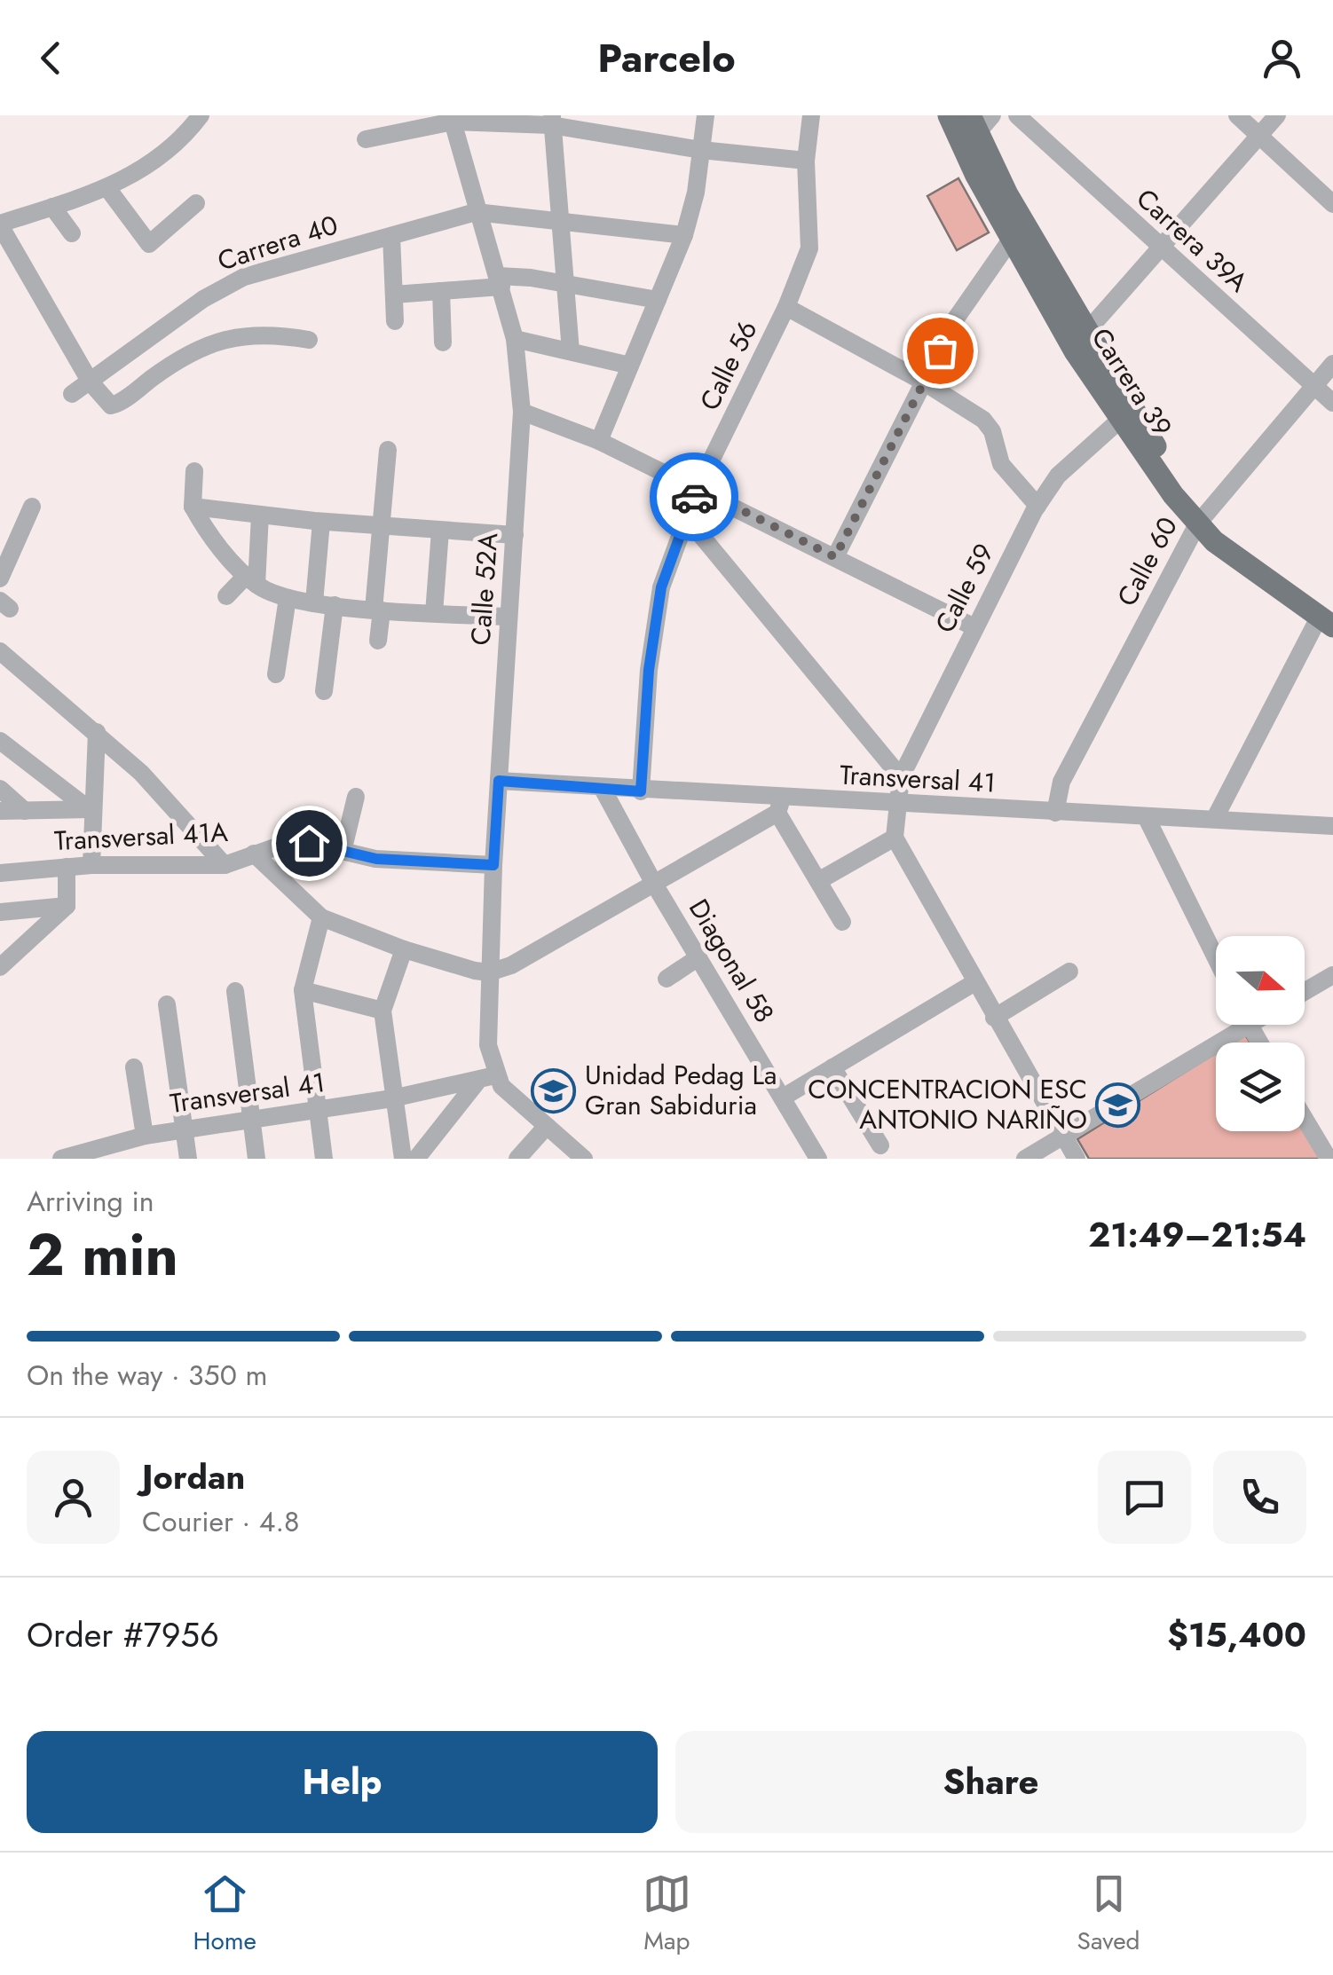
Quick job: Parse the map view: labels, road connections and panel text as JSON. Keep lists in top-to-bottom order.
{
  "streets": {
    "main road": ["Carrera 39"],
    "street": [
      "Carrera 39A",
      "Carrera 40",
      "Calle 56",
      "Calle 60",
      "Calle 59",
      "Calle 52A",
      "Transversal 41",
      "Transversal 41A",
      "Diagonal 58"
    ]
  },
  "crossings": [
    ["Carrera 39A", "Calle 60"],
    ["Carrera 40", "Calle 52A"],
    ["Calle 56", "Transversal 41"],
    ["Carrera 39", "Calle 60"],
    ["Carrera 39", "Calle 59"],
    ["Calle 60", "Transversal 41"],
    ["Calle 59", "Transversal 41"],
    ["Calle 52A", "Transversal 41"],
    ["Calle 52A", "Transversal 41A"],
    ["Transversal 41", "Diagonal 58"]
  ],
  "places": {
    "school or university": ["Unidad Pedag La Gran Sabiduria", "CONCENTRACION ESC ANTONIO NARIÑO"]
  },
  "north": "right",
  "page": {
    "header": "Parcelo",
    "heading": ["2 min", "Arriving in", "21:49–21:54"],
    "panel": [
      "Jordan",
      "Courier · 4.8",
      "Order #7956",
      "$15,400"
    ],
    "bar": "On the way · 350 m",
    "buttons": ["Help", "Share"],
    "tabs": ["Home", "Map", "Saved"]
  }
}
